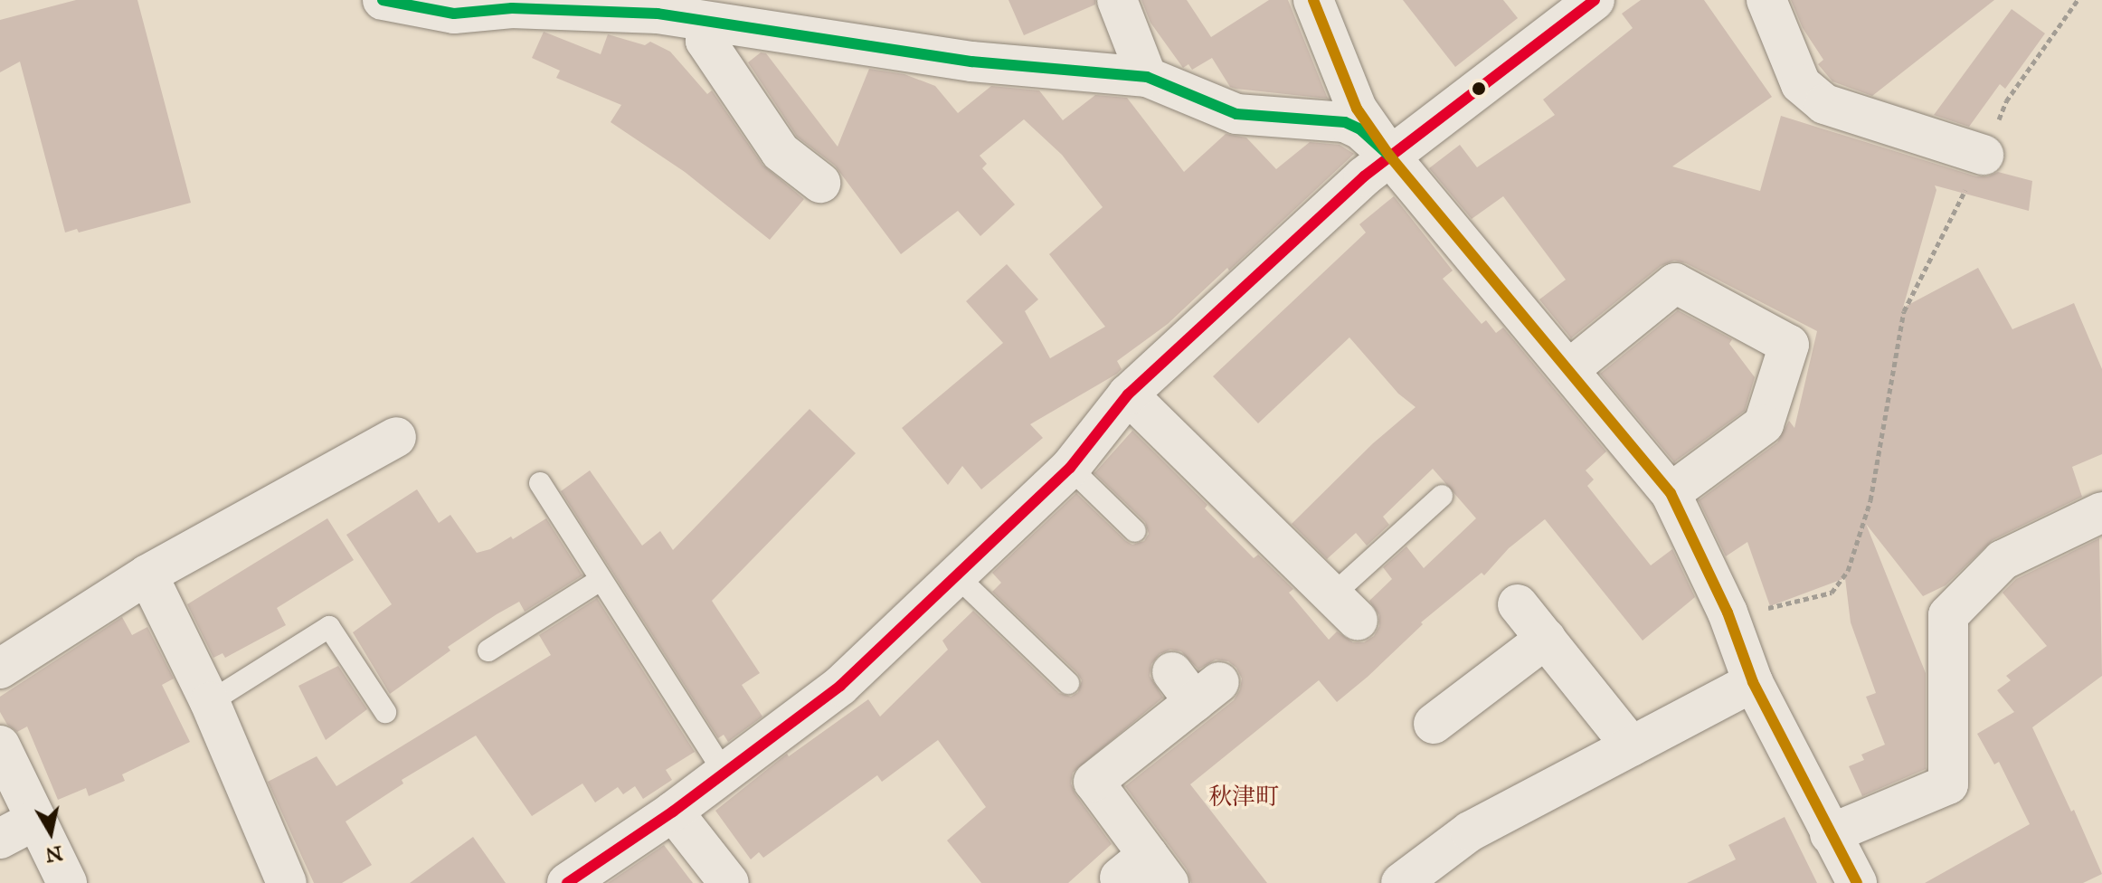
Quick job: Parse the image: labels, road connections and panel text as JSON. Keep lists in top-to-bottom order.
{
  "districts": ["秋津町"],
  "north": "bottom"
}
